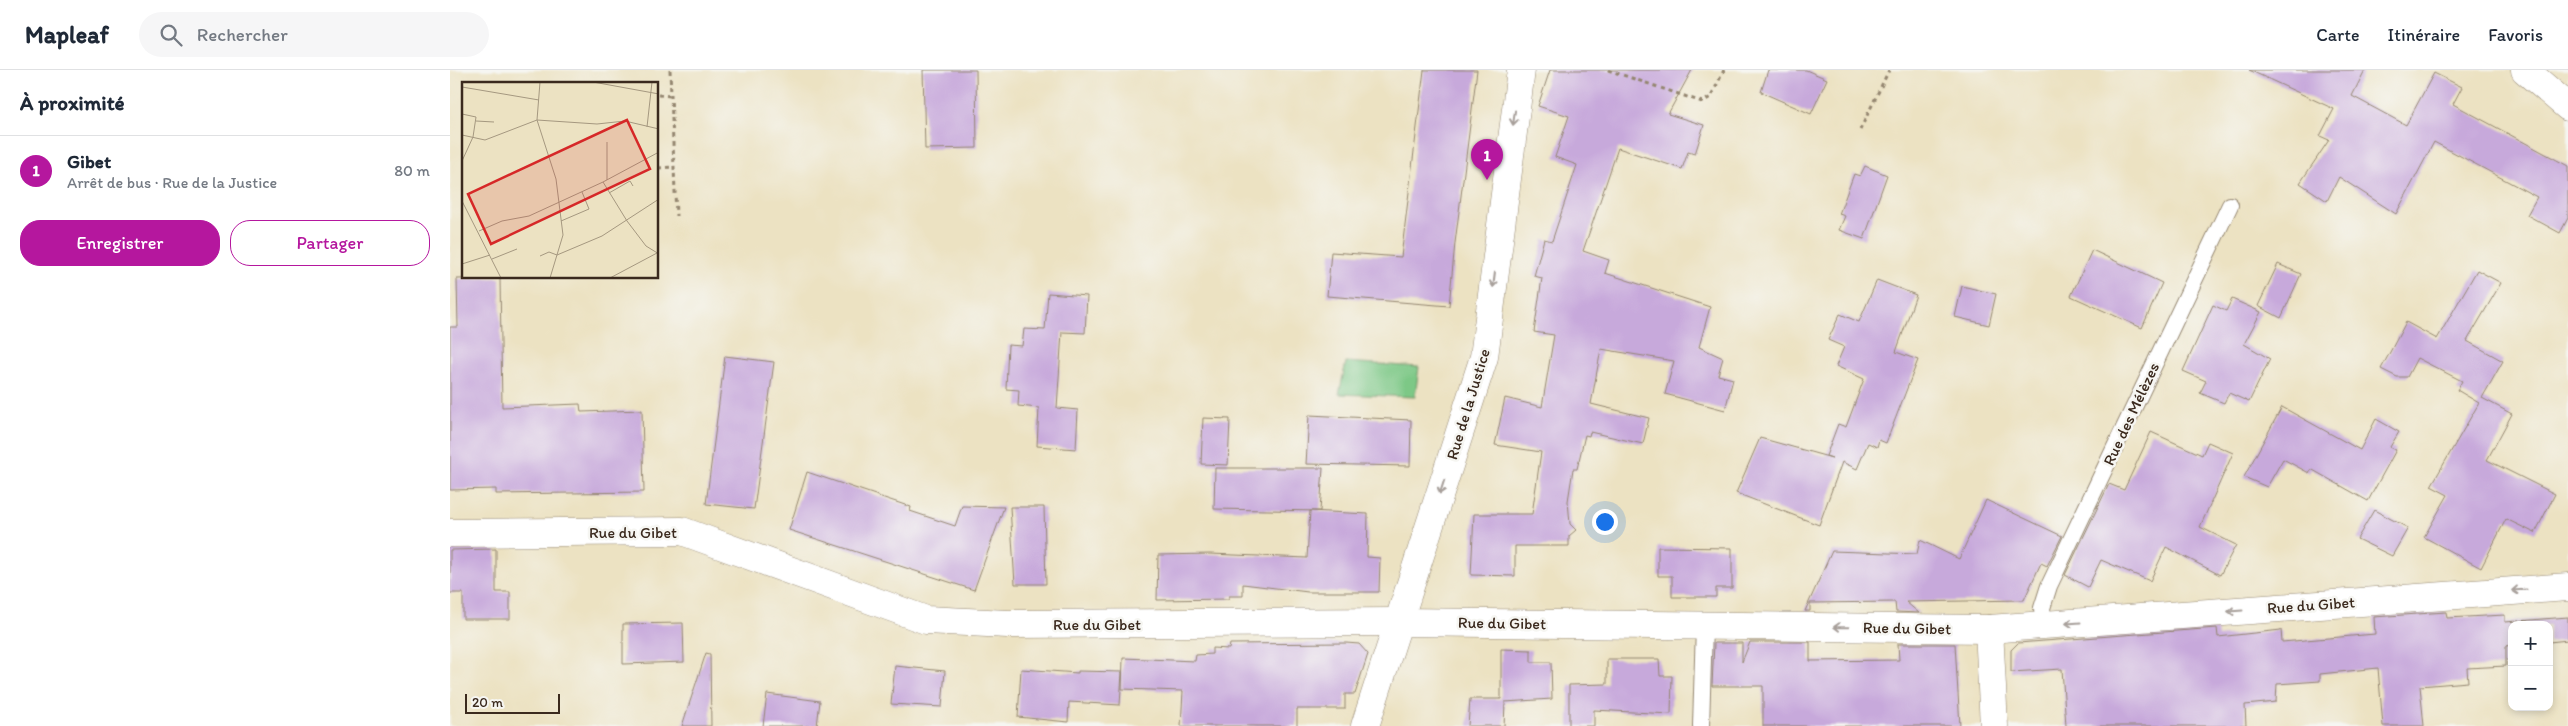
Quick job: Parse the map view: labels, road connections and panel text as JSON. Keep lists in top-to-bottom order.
{
  "streets": {
    "street": ["Rue de la Justice", "Rue du Gibet"],
    "lane": ["Rue des Mélèzes"]
  },
  "crossings": [
    ["Rue de la Justice", "Rue du Gibet"],
    ["Rue des Mélèzes", "Rue du Gibet"]
  ],
  "one_way": ["Rue de la Justice", "Rue du Gibet"],
  "scale_bar": "20 m",
  "page": {
    "header": "Mapleaf",
    "search": "Rechercher",
    "nav": ["Carte", "Itinéraire", "Favoris"],
    "heading": "À proximité",
    "list": [
      {
        "mark": "1",
        "name": "Gibet",
        "note": "Arrêt de bus · Rue de la Justice",
        "value": "80 m"
      }
    ],
    "pins": "1",
    "buttons": ["Enregistrer", "Partager"],
    "map_buttons": ["+", "−"],
    "scale": "20 m"
  }
}
